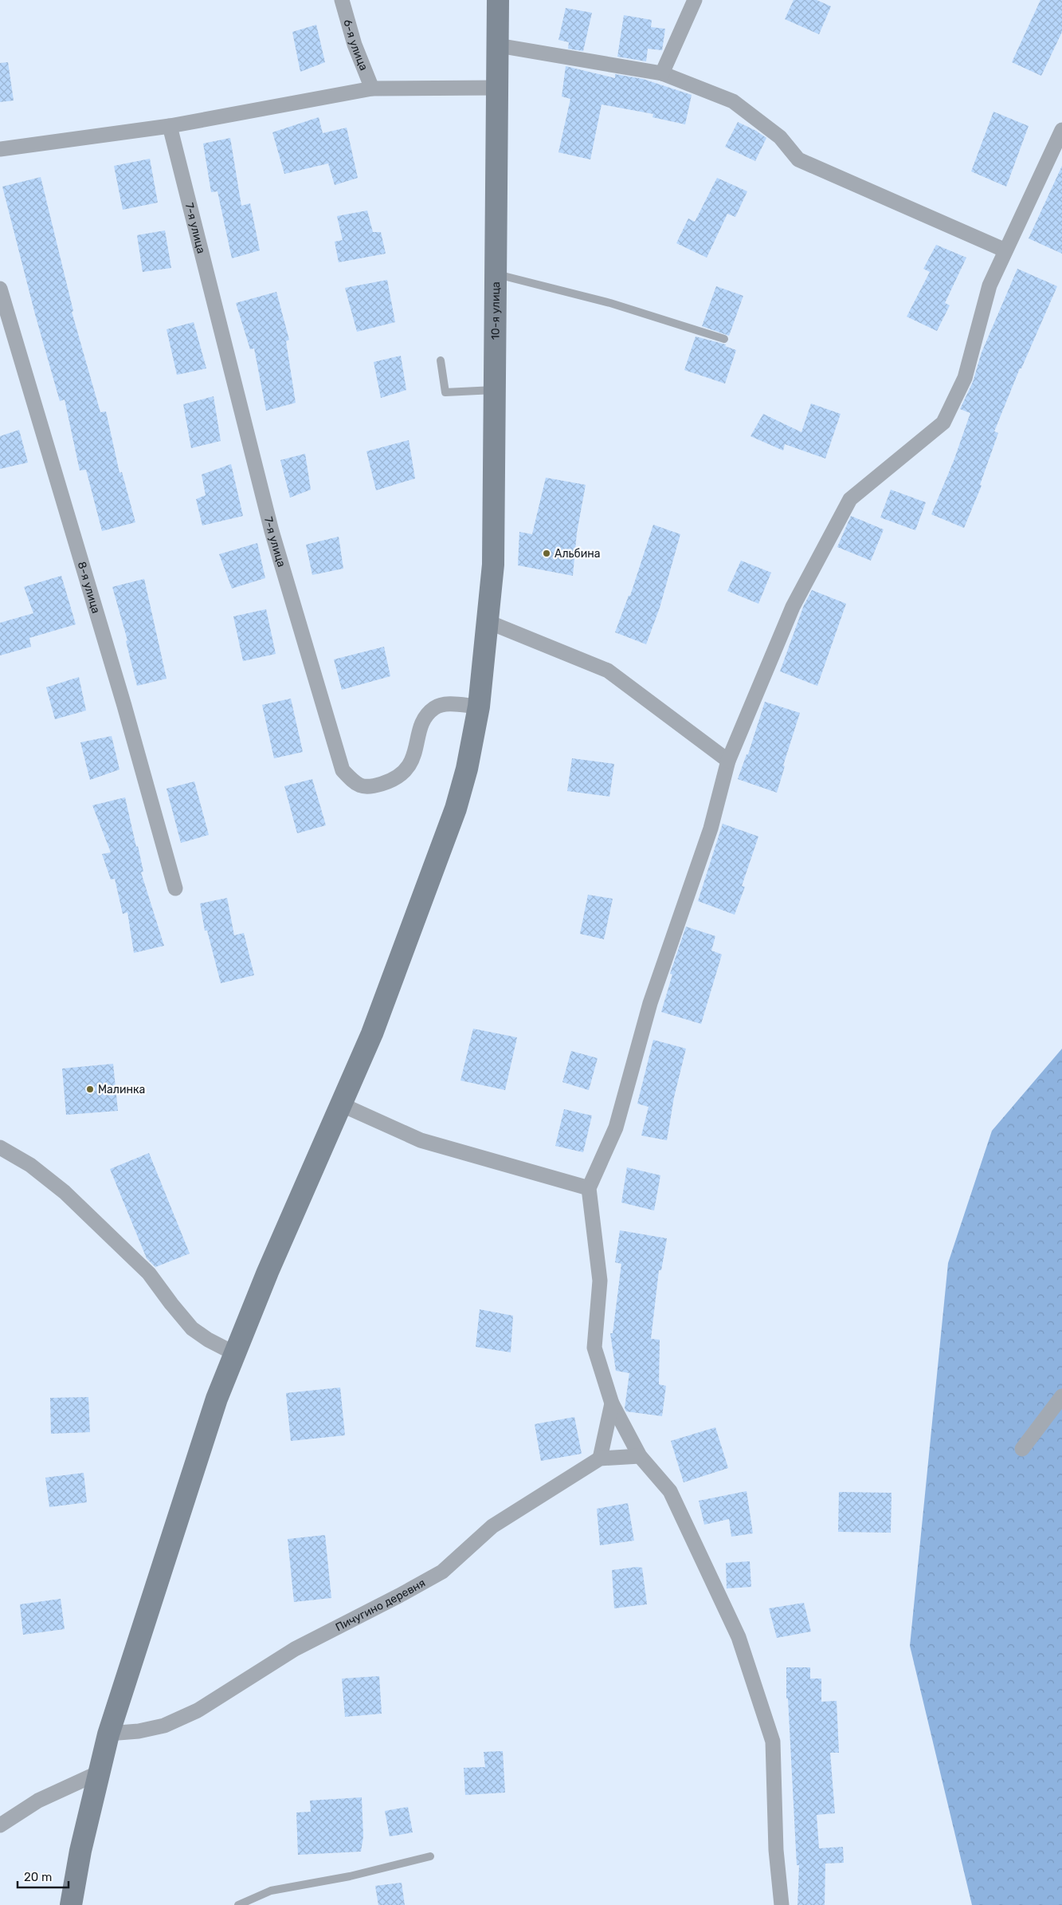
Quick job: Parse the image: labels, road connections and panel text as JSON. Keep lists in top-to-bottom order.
{
  "streets": {
    "street": [
      "6-я улица",
      "7-я улица",
      "10-я улица",
      "8-я улица",
      "Пичугино деревня"
    ]
  },
  "crossings": [
    ["7-я улица", "10-я улица"],
    ["10-я улица", "Пичугино деревня"]
  ],
  "places": ["Альбина", "Малинка"],
  "scale_bar": "20 m"
}
